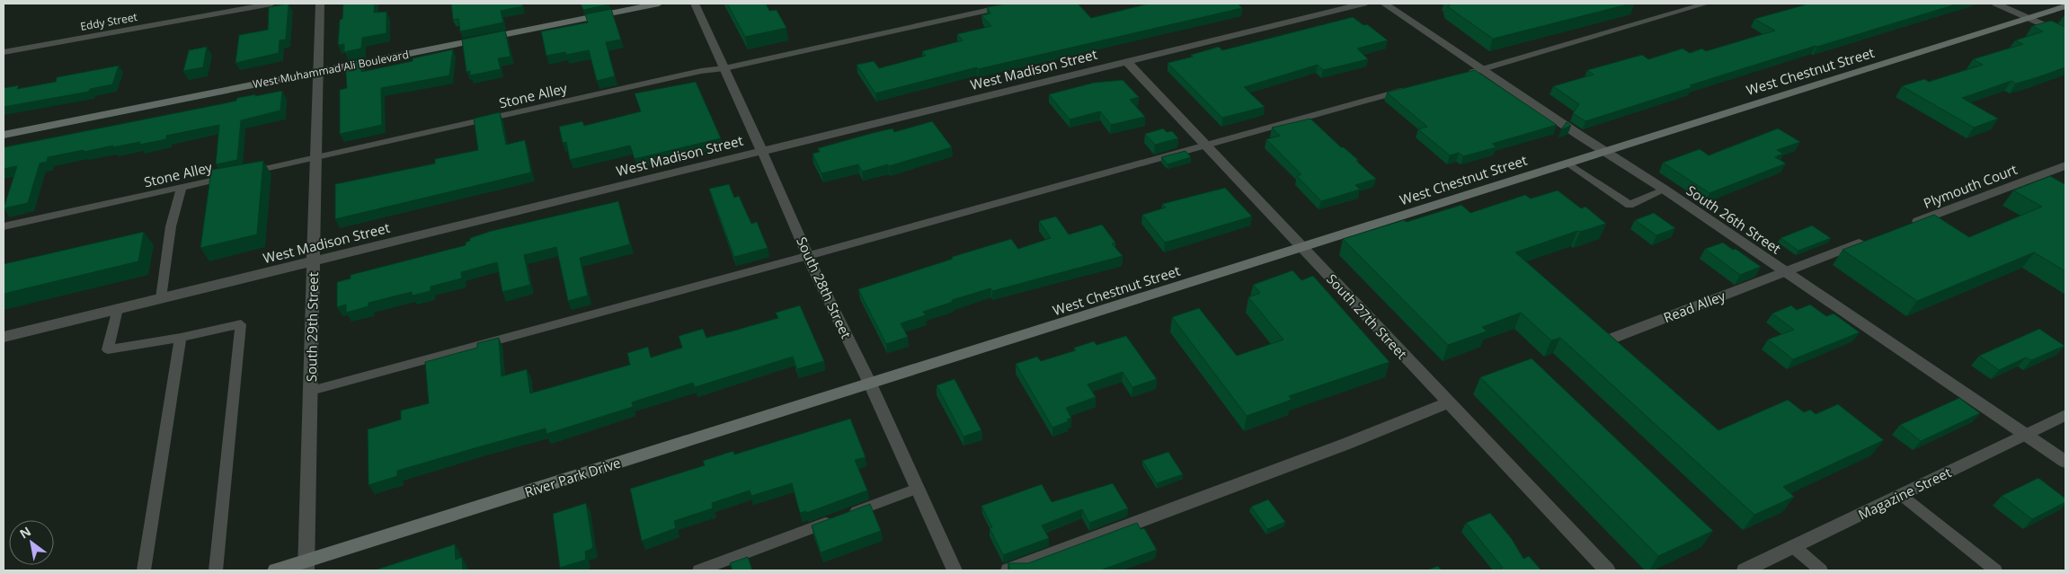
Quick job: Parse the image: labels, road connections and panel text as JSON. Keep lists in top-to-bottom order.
{
  "streets": {
    "main road": ["West Muhammad Ali Boulevard", "West Chestnut Street", "River Park Drive"],
    "street": [
      "West Madison Street",
      "Plymouth Court",
      "South 26th Street",
      "South 28th Street",
      "Read Alley",
      "South 27th Street",
      "South 29th Street",
      "Magazine Street"
    ],
    "lane": ["Eddy Street", "Stone Alley"]
  },
  "crossings": [
    ["West Muhammad Ali Boulevard", "South 29th Street"],
    ["West Madison Street", "South 28th Street"],
    ["West Madison Street", "South 27th Street"],
    ["West Madison Street", "South 29th Street"],
    ["West Chestnut Street", "South 26th Street"],
    ["West Chestnut Street", "South 28th Street"],
    ["West Chestnut Street", "South 27th Street"],
    ["West Chestnut Street", "River Park Drive"],
    ["Stone Alley", "South 28th Street"],
    ["Stone Alley", "South 29th Street"],
    ["South 26th Street", "Read Alley"],
    ["South 26th Street", "Magazine Street"],
    ["South 28th Street", "River Park Drive"],
    ["South 29th Street", "River Park Drive"]
  ],
  "north": "top left"
}
